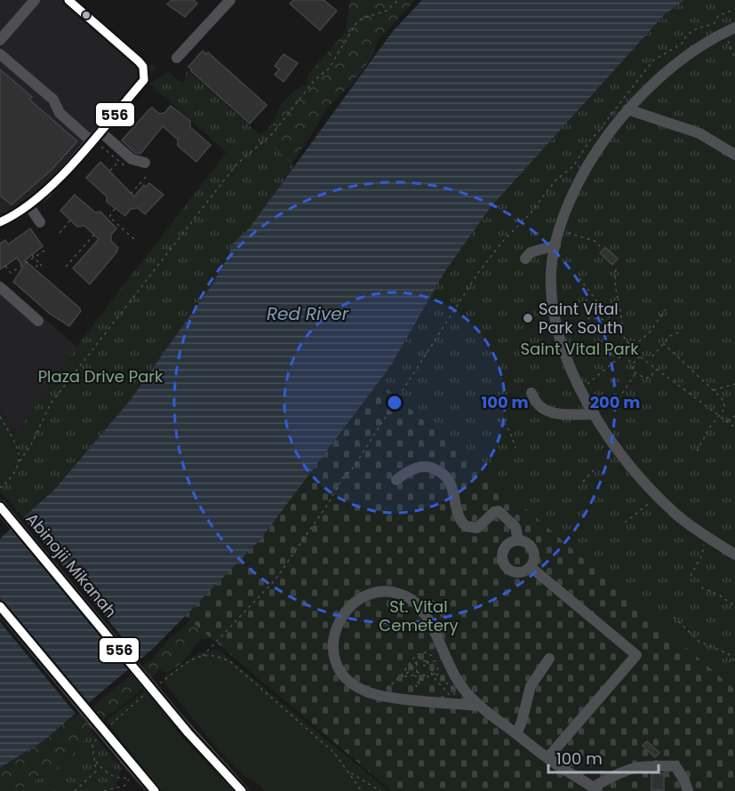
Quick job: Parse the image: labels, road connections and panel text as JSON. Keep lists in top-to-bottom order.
{
  "streets": {
    "main road": ["Abinojii Mikanah"]
  },
  "water": ["Red River"],
  "parks": ["Saint Vital Park", "Plaza Drive Park", "St. Vital Cemetery"],
  "places": ["Saint Vital Park South"],
  "lines": ["transit line 556"],
  "scale_bar": "100 m",
  "rings": ["100 m", "200 m"]
}
